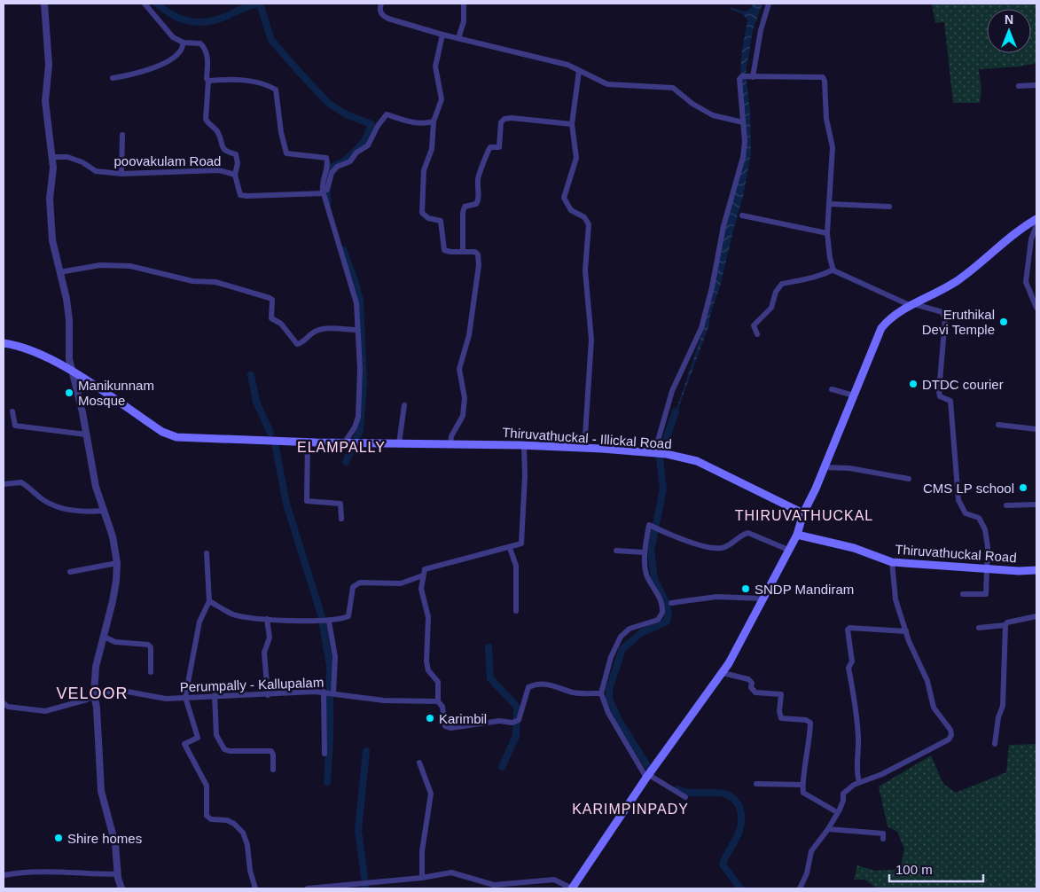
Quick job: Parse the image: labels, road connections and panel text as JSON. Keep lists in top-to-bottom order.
{
  "streets": {
    "main road": ["Thiruvathuckal - Illickal Road", "Thiruvathuckal Road"],
    "street": ["poovakulam Road", "Perumpally - Kallupalam"]
  },
  "districts": [
    "ELAMPALLY",
    "THIRUVATHUCKAL",
    "VELOOR",
    "KARIMPINPADY"
  ],
  "places": [
    "Eruthikal Devi Temple",
    "DTDC courier",
    "Manikunnam Mosque",
    "CMS LP school",
    "SNDP Mandiram",
    "Karimbil",
    "Shire homes"
  ],
  "scale_bar": "100 m",
  "north": "top"
}
